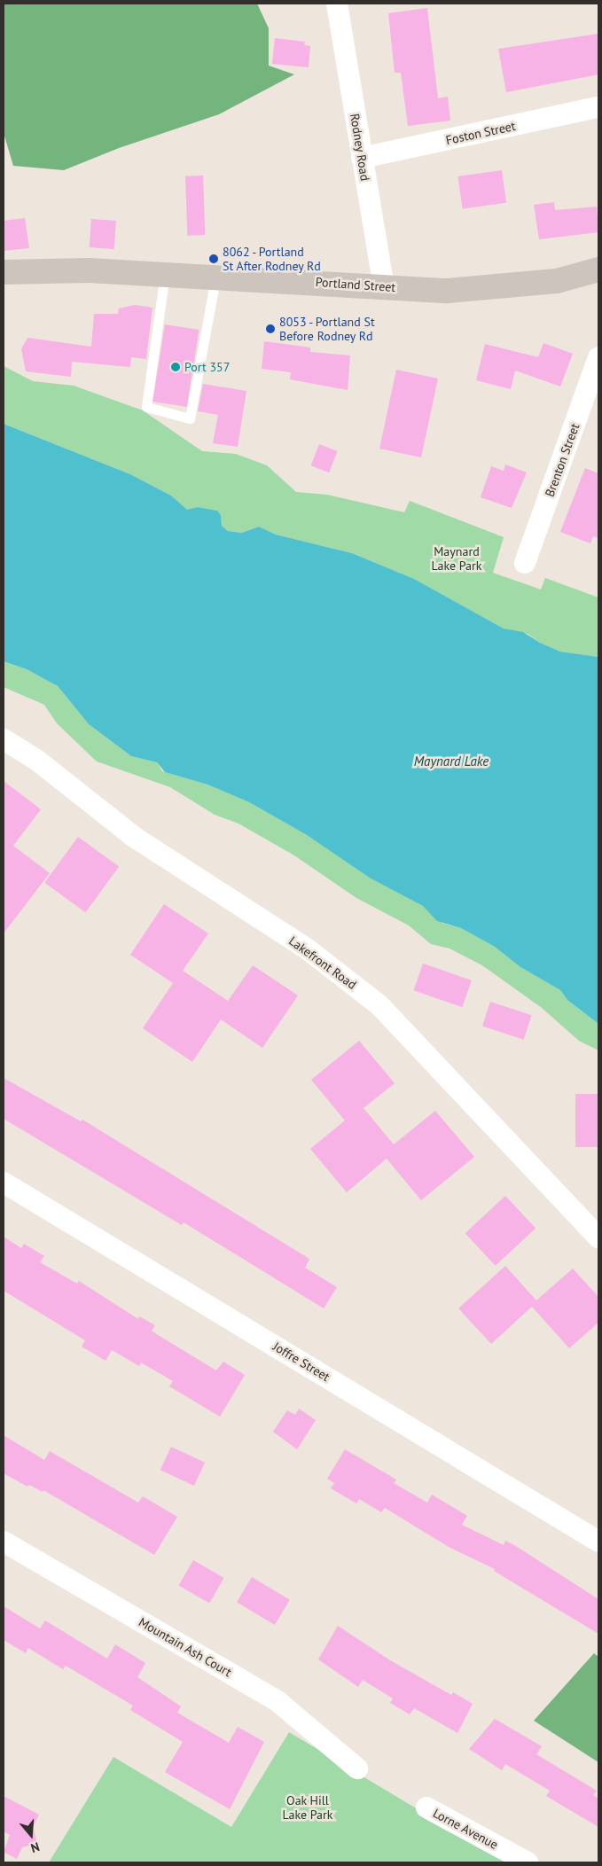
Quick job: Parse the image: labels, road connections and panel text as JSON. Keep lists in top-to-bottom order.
{
  "streets": {
    "main road": ["Portland Street"],
    "street": [
      "Foston Street",
      "Rodney Road",
      "Brenton Street",
      "Lakefront Road",
      "Joffre Street",
      "Mountain Ash Court",
      "Lorne Avenue"
    ]
  },
  "crossings": [
    ["Foston Street", "Rodney Road"],
    ["Rodney Road", "Portland Street"]
  ],
  "water": ["Maynard Lake"],
  "parks": ["Maynard Lake Park", "Oak Hill Lake Park"],
  "places": ["8062 - Portland St After Rodney Rd", "8053 - Portland St Before Rodney Rd", "Port 357"],
  "north": "bottom"
}
